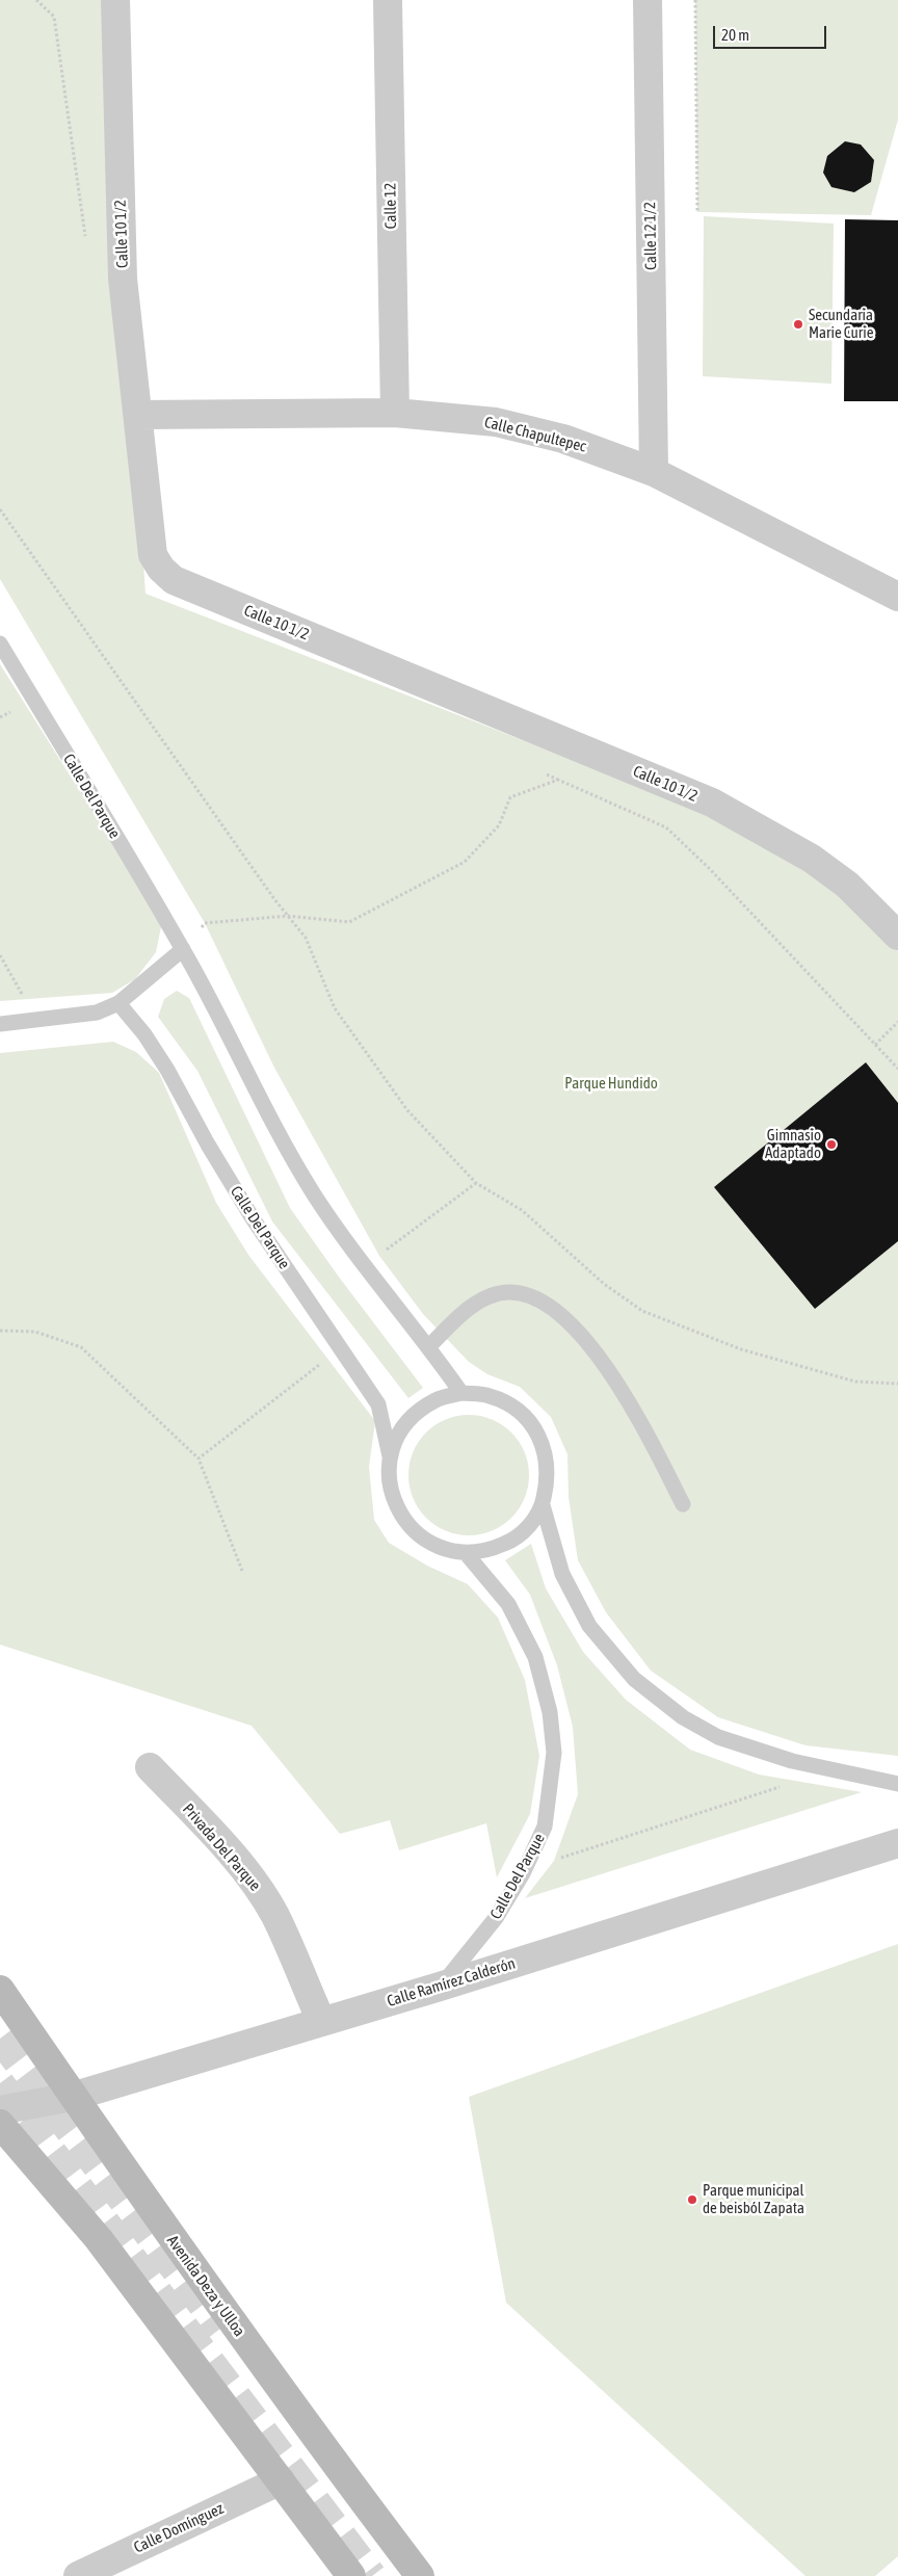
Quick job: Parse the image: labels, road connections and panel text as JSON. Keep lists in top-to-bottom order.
{
  "streets": {
    "street": [
      "Calle 12",
      "Calle 10 1/2",
      "Calle 12 1/2",
      "Calle Chapultepec",
      "Privada Del Parque",
      "Calle Ramírez Calderón",
      "Avenida Deza y Ulloa",
      "Calle Domínguez"
    ],
    "lane": ["Calle Del Parque"]
  },
  "crossings": [
    ["Calle 12", "Calle Chapultepec"],
    ["Calle 10 1/2", "Calle Chapultepec"],
    ["Calle 12 1/2", "Calle Chapultepec"],
    ["Calle Del Parque", "Calle Ramírez Calderón"],
    ["Privada Del Parque", "Calle Ramírez Calderón"],
    ["Calle Ramírez Calderón", "Avenida Deza y Ulloa"]
  ],
  "parks": ["Parque Hundido"],
  "places": ["Secundaria Marie Curie", "Gimnasio Adaptado", "Parque municipal de beisból Zapata"],
  "scale_bar": "20 m"
}
